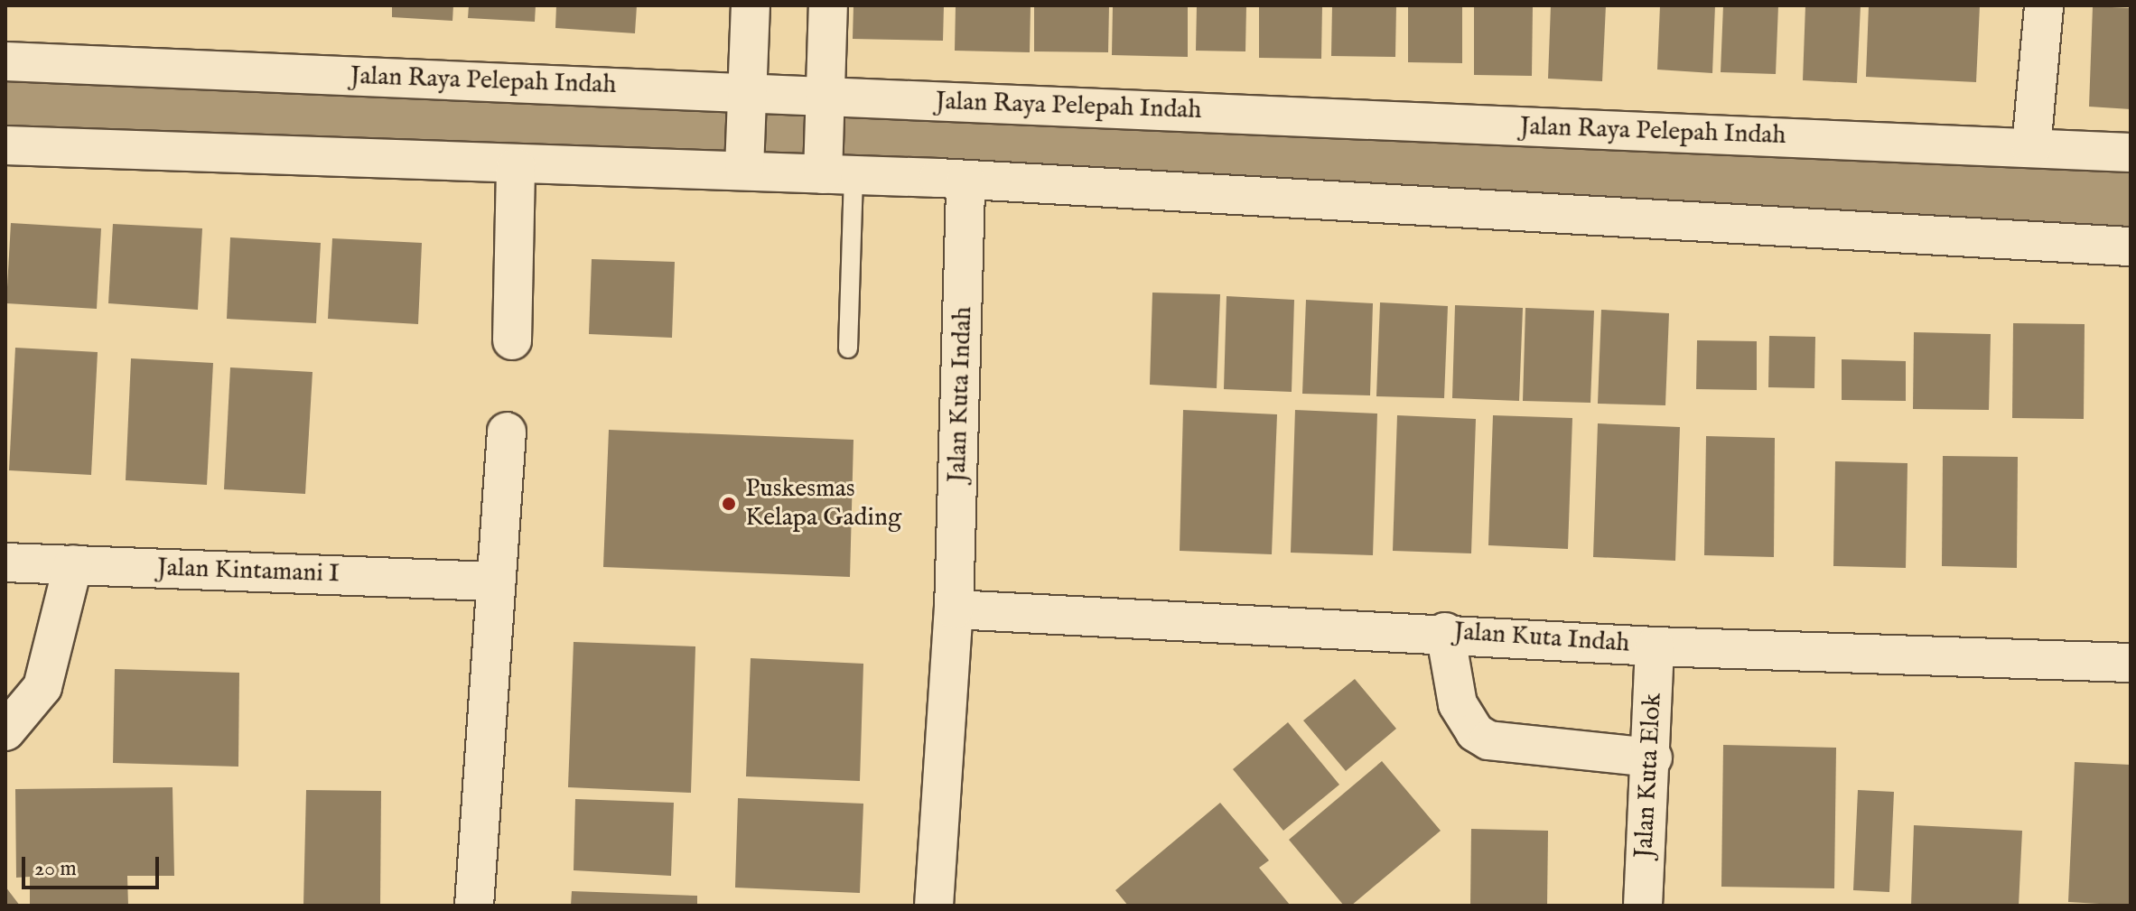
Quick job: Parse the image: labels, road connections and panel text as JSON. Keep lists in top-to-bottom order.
{
  "streets": {
    "street": [
      "Jalan Raya Pelepah Indah",
      "Jalan Kuta Indah",
      "Jalan Kintamani I",
      "Jalan Kuta Elok"
    ]
  },
  "crossings": [
    ["Jalan Kuta Indah", "Jalan Kuta Elok"]
  ],
  "places": ["Puskesmas Kelapa Gading"],
  "scale_bar": "20 m"
}
